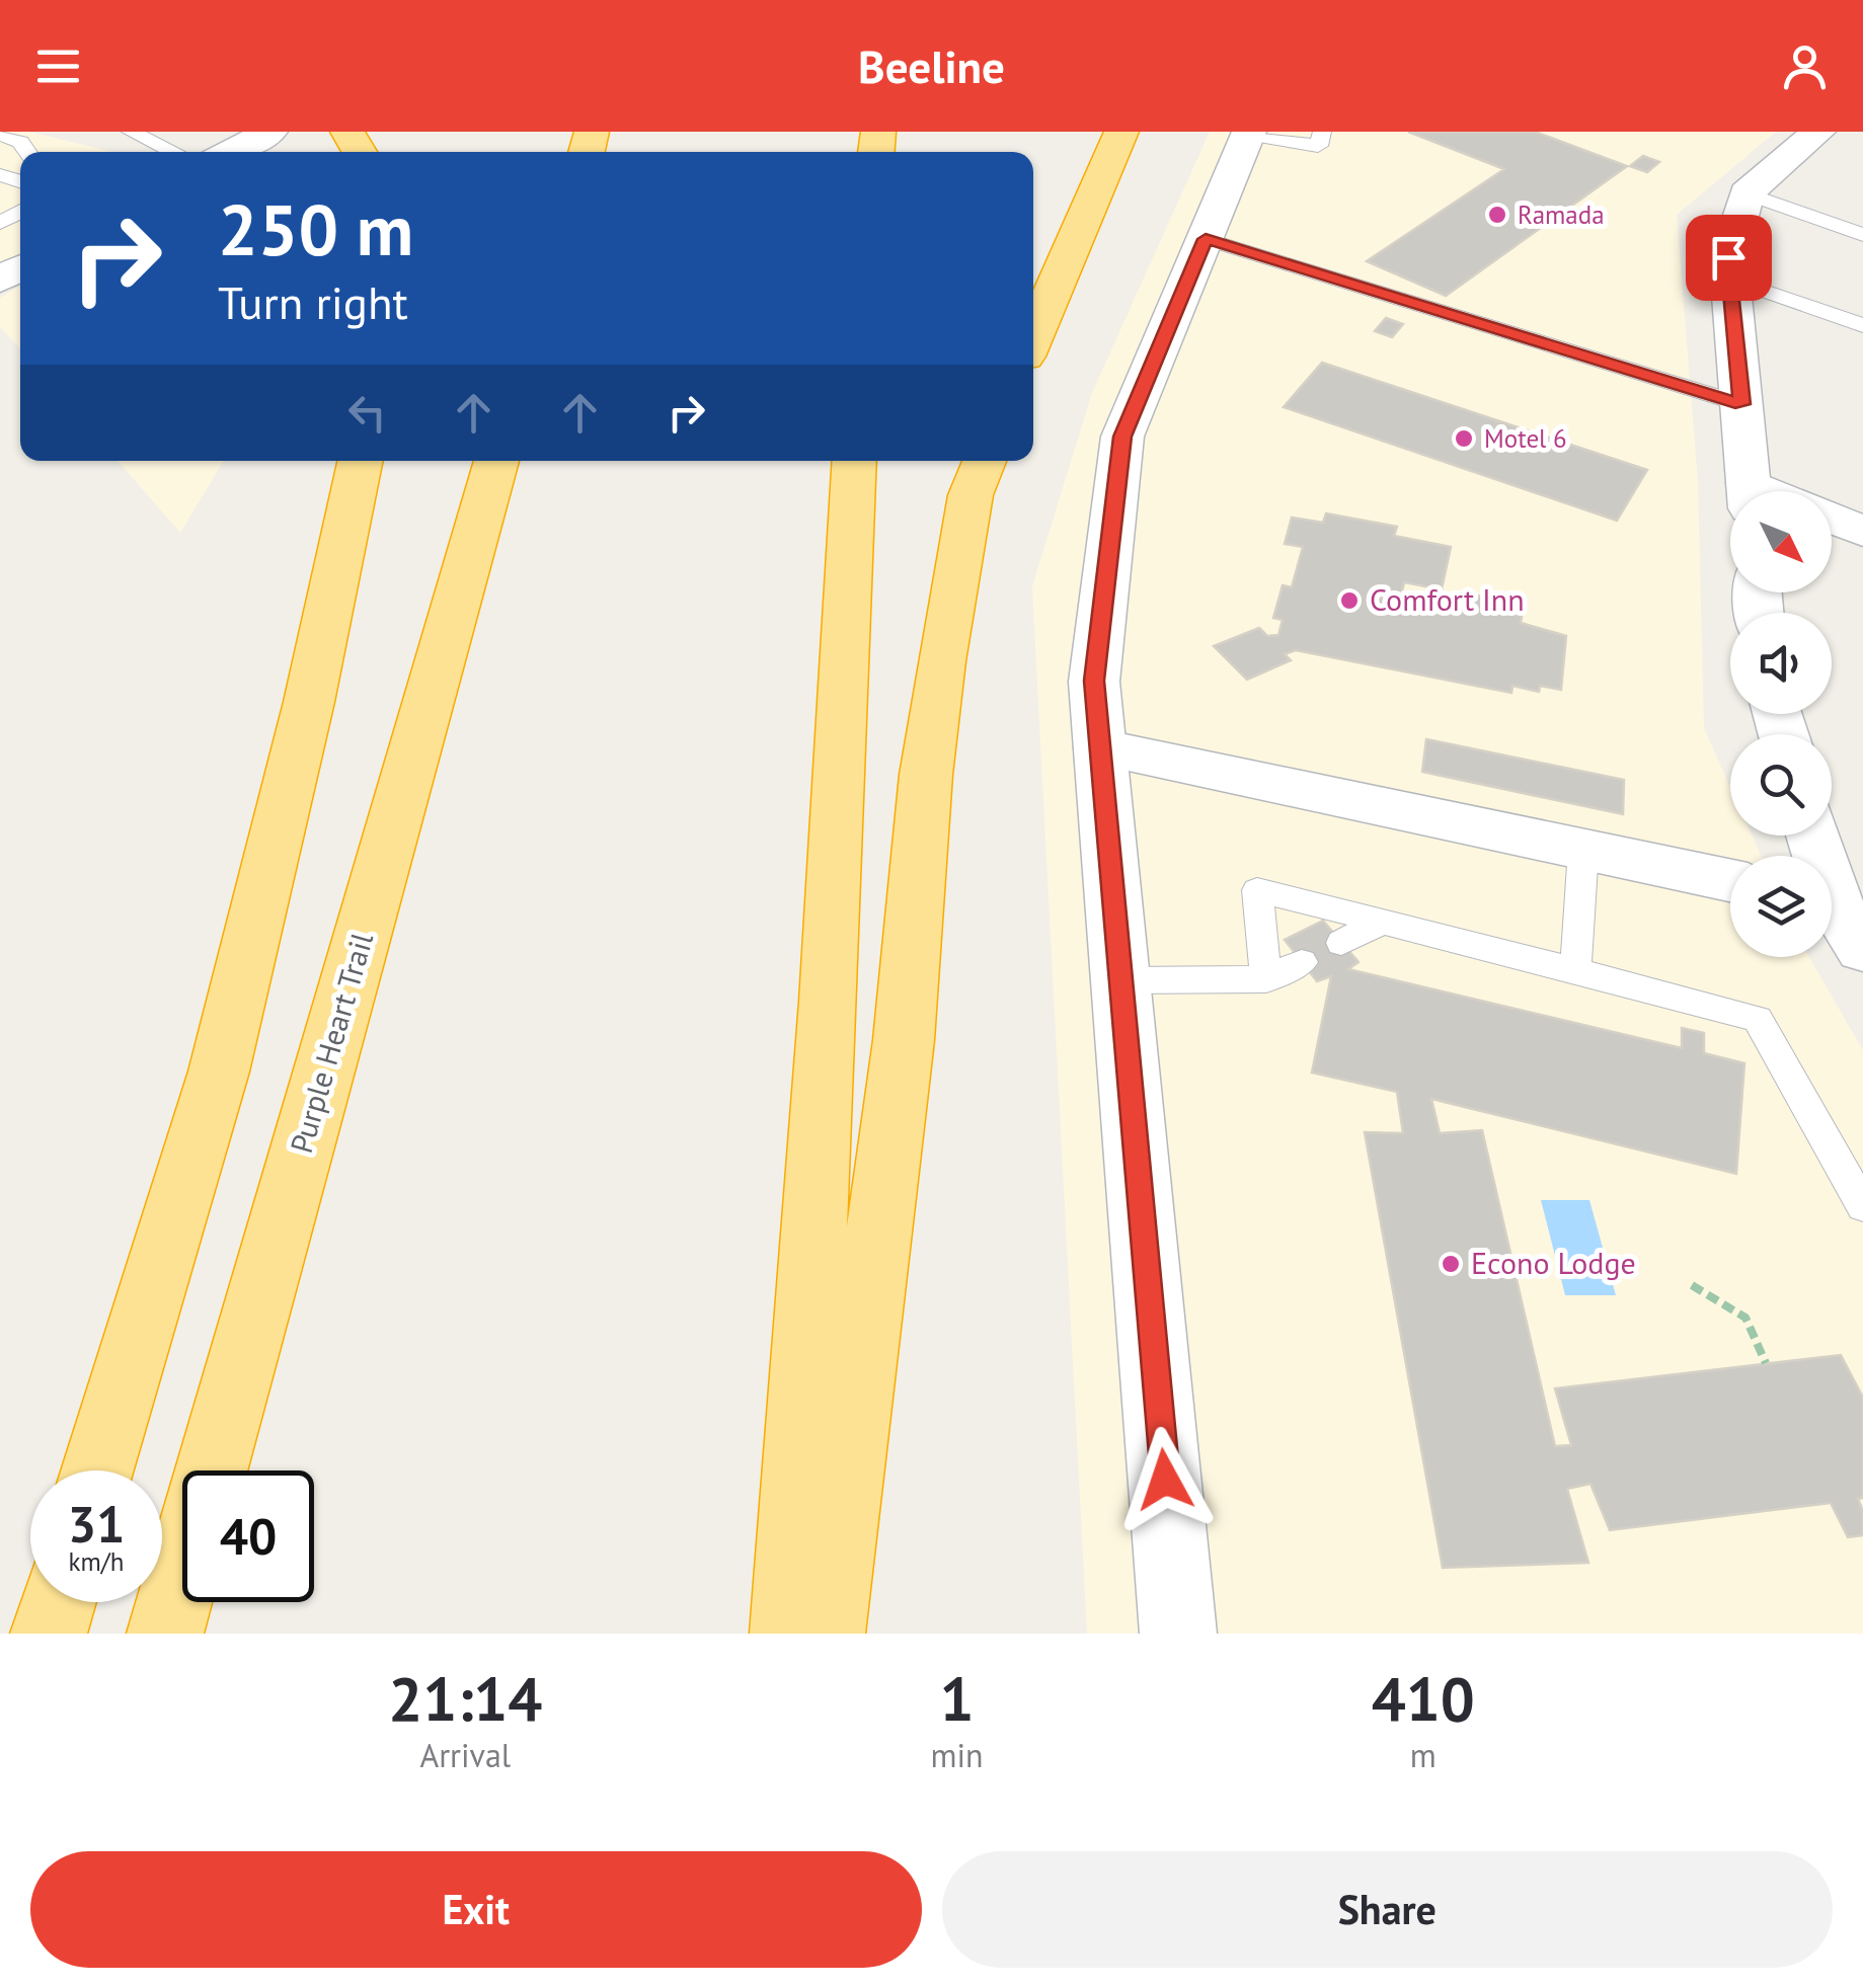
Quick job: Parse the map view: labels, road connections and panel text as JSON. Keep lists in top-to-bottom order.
{
  "streets": {
    "highway": ["Purple Heart Trail"]
  },
  "places": [
    "Ramada",
    "Motel 6",
    "Comfort Inn",
    "Econo Lodge"
  ],
  "north": "bottom right",
  "page": {
    "header": "Beeline",
    "turn": ["250 m", "Turn right"],
    "speed": "31 km/h",
    "limit": "40",
    "eta": [
      "21:14",
      "Arrival",
      "1",
      "min",
      "410",
      "m"
    ],
    "buttons": ["Exit", "Share"]
  }
}
